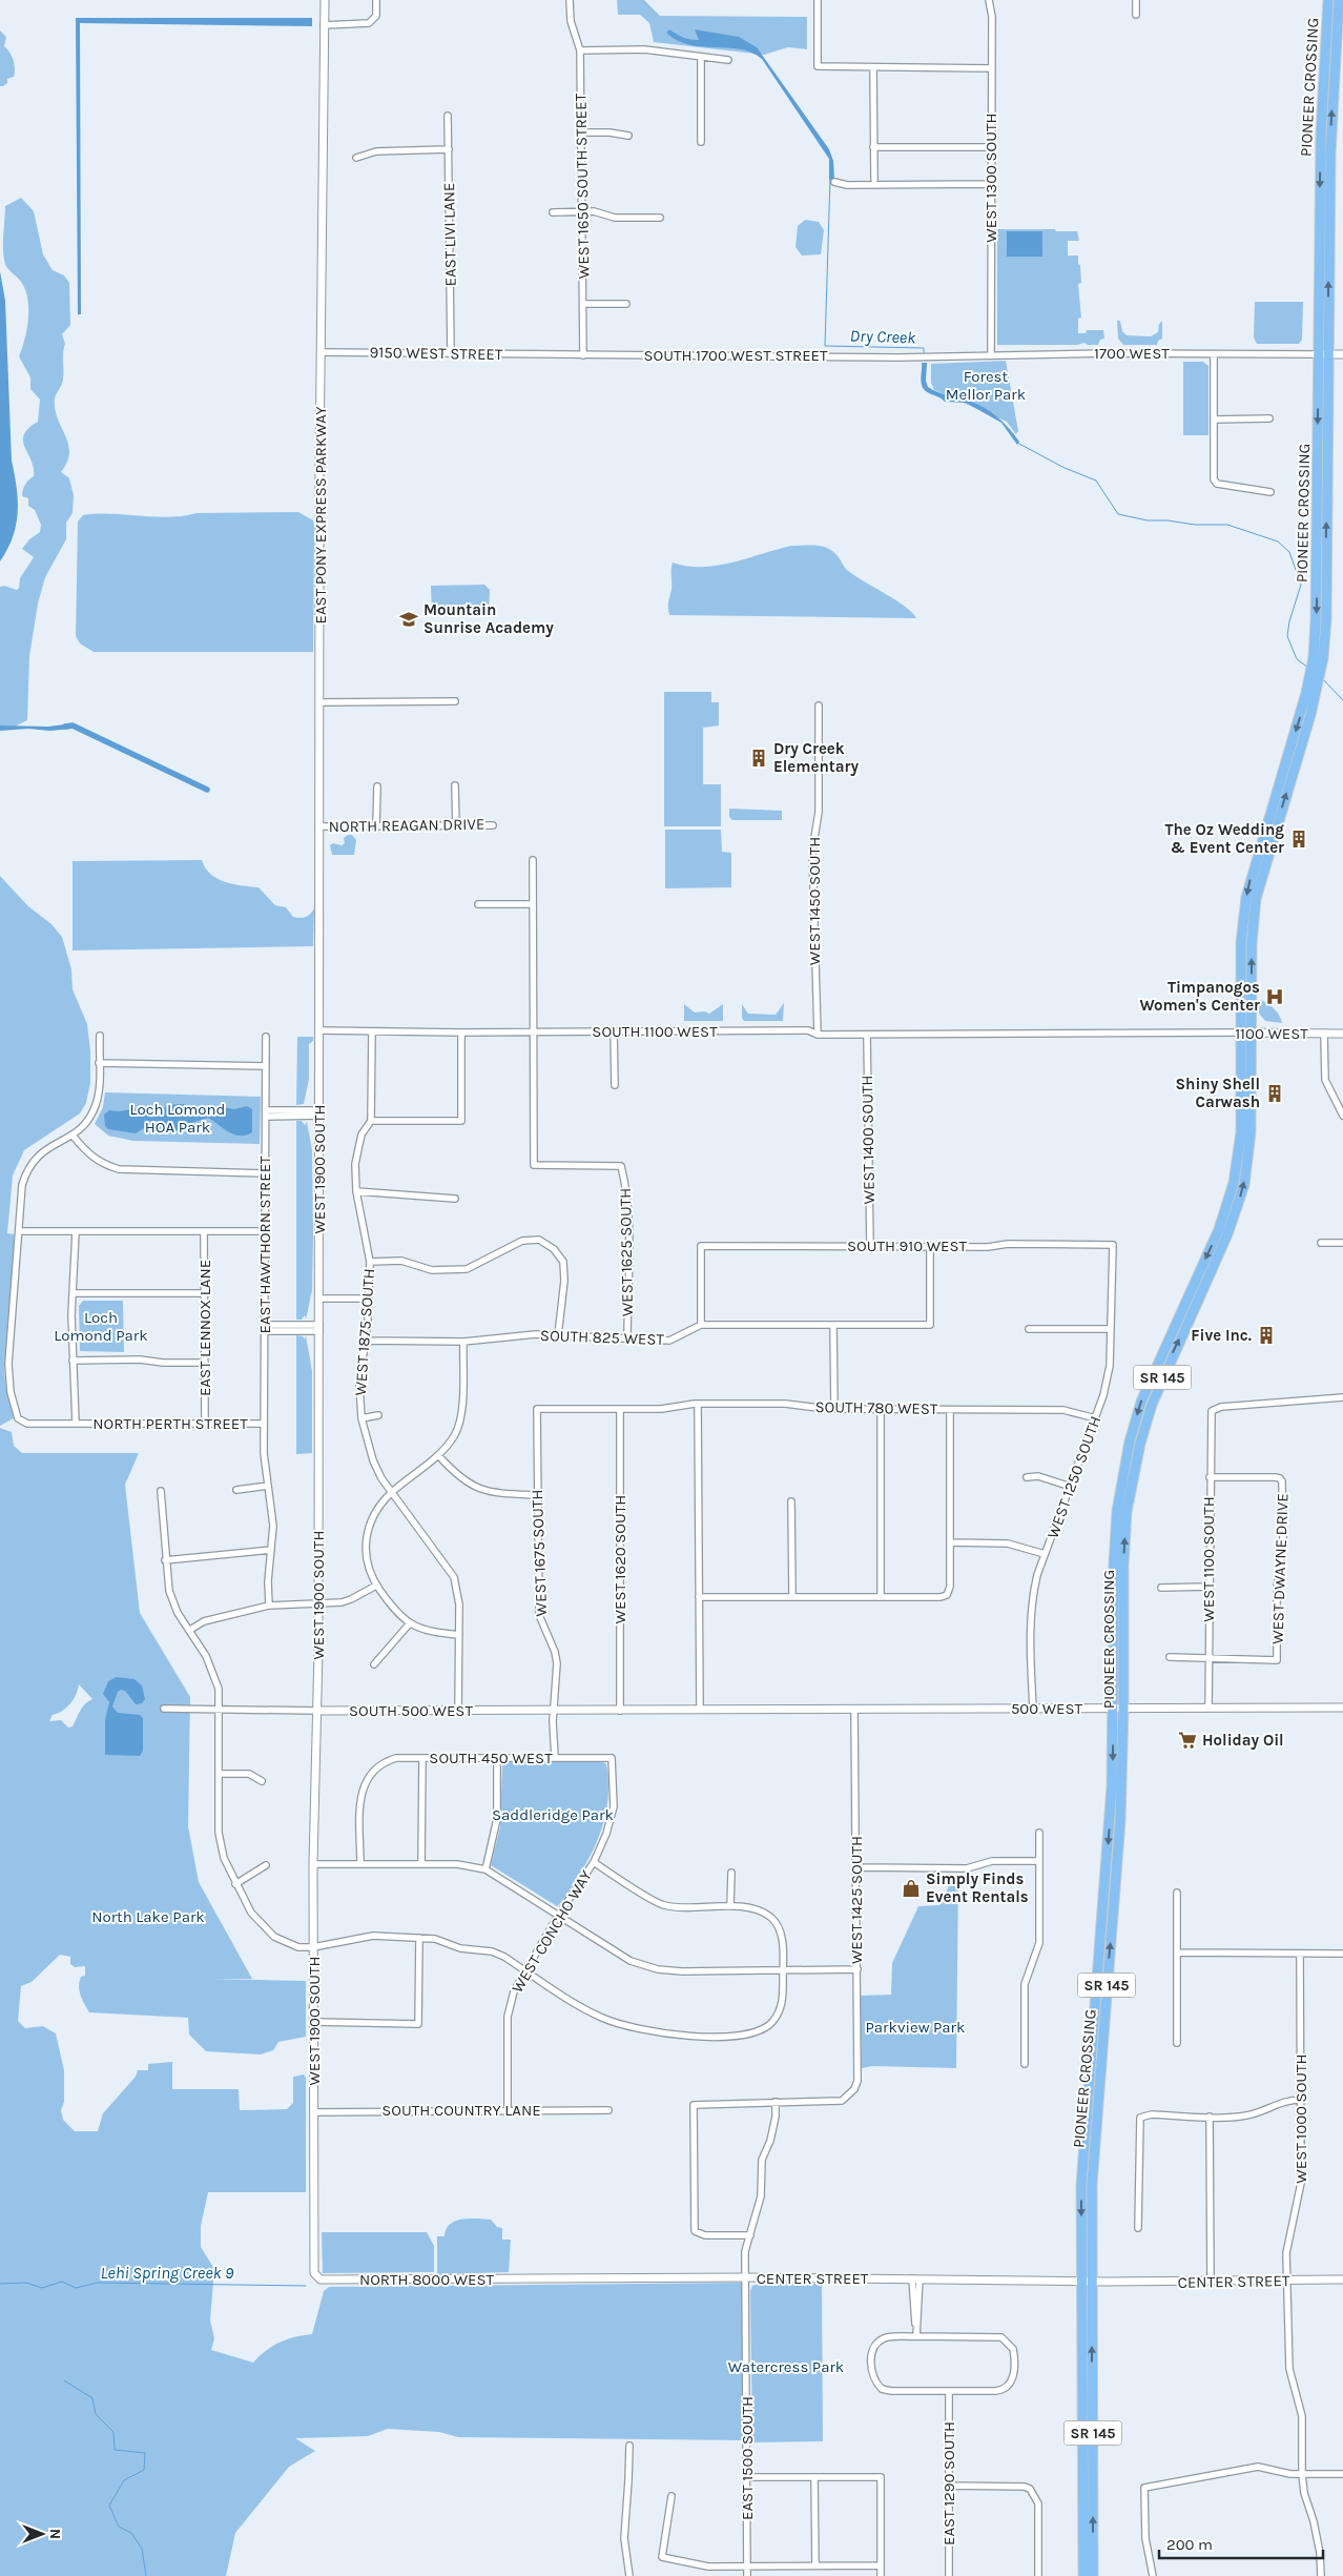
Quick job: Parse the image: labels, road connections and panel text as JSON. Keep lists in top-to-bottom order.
{
  "streets": {
    "highway": ["PIONEER CROSSING", "SR 145"],
    "street": [
      "WEST 1300 SOUTH",
      "WEST 1650 SOUTH STREET",
      "EAST LIVI LANE",
      "9150 WEST STREET",
      "1700 WEST",
      "SOUTH 1700 WEST STREET",
      "EAST PONY EXPRESS PARKWAY",
      "NORTH REAGAN DRIVE",
      "WEST 1450 SOUTH",
      "SOUTH 1100 WEST",
      "1100 WEST",
      "WEST 1400 SOUTH",
      "WEST 1900 SOUTH",
      "EAST HAWTHORN STREET",
      "SOUTH 910 WEST",
      "WEST 1625 SOUTH",
      "EAST LENNOX LANE",
      "WEST 1875 SOUTH",
      "SOUTH 825 WEST",
      "SOUTH 780 WEST",
      "NORTH PERTH STREET",
      "WEST 1250 SOUTH",
      "WEST 1675 SOUTH",
      "WEST 1620 SOUTH",
      "WEST 1100 SOUTH",
      "WEST DWAYNE DRIVE",
      "500 WEST",
      "SOUTH 500 WEST",
      "SOUTH 450 WEST",
      "WEST 1425 SOUTH",
      "WEST CONCHO WAY",
      "SOUTH COUNTRY LANE",
      "WEST 1000 SOUTH",
      "CENTER STREET",
      "NORTH 8000 WEST",
      "EAST 1500 SOUTH",
      "EAST 1290 SOUTH"
    ]
  },
  "crossings": [
    ["PIONEER CROSSING", "1700 WEST"],
    ["PIONEER CROSSING", "1100 WEST"],
    ["PIONEER CROSSING", "SR 145"],
    ["PIONEER CROSSING", "500 WEST"],
    ["PIONEER CROSSING", "CENTER STREET"],
    ["WEST 1300 SOUTH", "1700 WEST"],
    ["WEST 1650 SOUTH STREET", "SOUTH 1700 WEST STREET"],
    ["EAST LIVI LANE", "9150 WEST STREET"],
    ["9150 WEST STREET", "SOUTH 1700 WEST STREET"],
    ["9150 WEST STREET", "EAST PONY EXPRESS PARKWAY"],
    ["1700 WEST", "SOUTH 1700 WEST STREET"],
    ["EAST PONY EXPRESS PARKWAY", "NORTH REAGAN DRIVE"],
    ["EAST PONY EXPRESS PARKWAY", "SOUTH 1100 WEST"],
    ["EAST PONY EXPRESS PARKWAY", "WEST 1900 SOUTH"],
    ["WEST 1450 SOUTH", "SOUTH 1100 WEST"],
    ["SOUTH 1100 WEST", "1100 WEST"],
    ["SOUTH 1100 WEST", "WEST 1400 SOUTH"],
    ["SOUTH 1100 WEST", "WEST 1900 SOUTH"],
    ["SOUTH 1100 WEST", "WEST 1625 SOUTH"],
    ["WEST 1400 SOUTH", "SOUTH 910 WEST"],
    ["WEST 1900 SOUTH", "SOUTH 500 WEST"],
    ["WEST 1900 SOUTH", "SOUTH COUNTRY LANE"],
    ["WEST 1900 SOUTH", "NORTH 8000 WEST"],
    ["EAST HAWTHORN STREET", "NORTH PERTH STREET"],
    ["SOUTH 910 WEST", "SOUTH 825 WEST"],
    ["SOUTH 910 WEST", "WEST 1250 SOUTH"],
    ["WEST 1625 SOUTH", "SOUTH 825 WEST"],
    ["EAST LENNOX LANE", "NORTH PERTH STREET"],
    ["WEST 1875 SOUTH", "SOUTH 825 WEST"],
    ["WEST 1875 SOUTH", "SOUTH 500 WEST"],
    ["SR 145", "CENTER STREET"],
    ["SOUTH 780 WEST", "WEST 1250 SOUTH"],
    ["SOUTH 780 WEST", "WEST 1675 SOUTH"],
    ["SOUTH 780 WEST", "WEST 1620 SOUTH"],
    ["WEST 1250 SOUTH", "500 WEST"],
    ["WEST 1675 SOUTH", "SOUTH 500 WEST"],
    ["WEST 1675 SOUTH", "SOUTH 450 WEST"],
    ["WEST 1620 SOUTH", "SOUTH 500 WEST"],
    ["WEST 1100 SOUTH", "WEST DWAYNE DRIVE"],
    ["WEST 1100 SOUTH", "500 WEST"],
    ["500 WEST", "SOUTH 500 WEST"],
    ["500 WEST", "WEST 1425 SOUTH"],
    ["SOUTH 450 WEST", "WEST CONCHO WAY"],
    ["WEST 1425 SOUTH", "EAST 1500 SOUTH"],
    ["WEST CONCHO WAY", "SOUTH COUNTRY LANE"],
    ["WEST 1000 SOUTH", "CENTER STREET"],
    ["CENTER STREET", "NORTH 8000 WEST"],
    ["CENTER STREET", "EAST 1500 SOUTH"]
  ],
  "water": ["Dry Creek", "Lehi Spring Creek 9"],
  "parks": [
    "Forest Mellor Park",
    "Loch Lomond HOA Park",
    "Loch Lomond Park",
    "Saddleridge Park",
    "North Lake Park",
    "Parkview Park",
    "Watercress Park"
  ],
  "places": {
    "school or university": ["Mountain Sunrise Academy"],
    "building": [
      "Dry Creek Elementary",
      "The Oz Wedding & Event Center",
      "Shiny Shell Carwash",
      "Five Inc."
    ],
    "hospital": ["Timpanogos Women's Center"],
    "supermarket": ["Holiday Oil"],
    "shop": ["Simply Finds Event Rentals"]
  },
  "scale_bar": "200 m",
  "north": "right"
}
